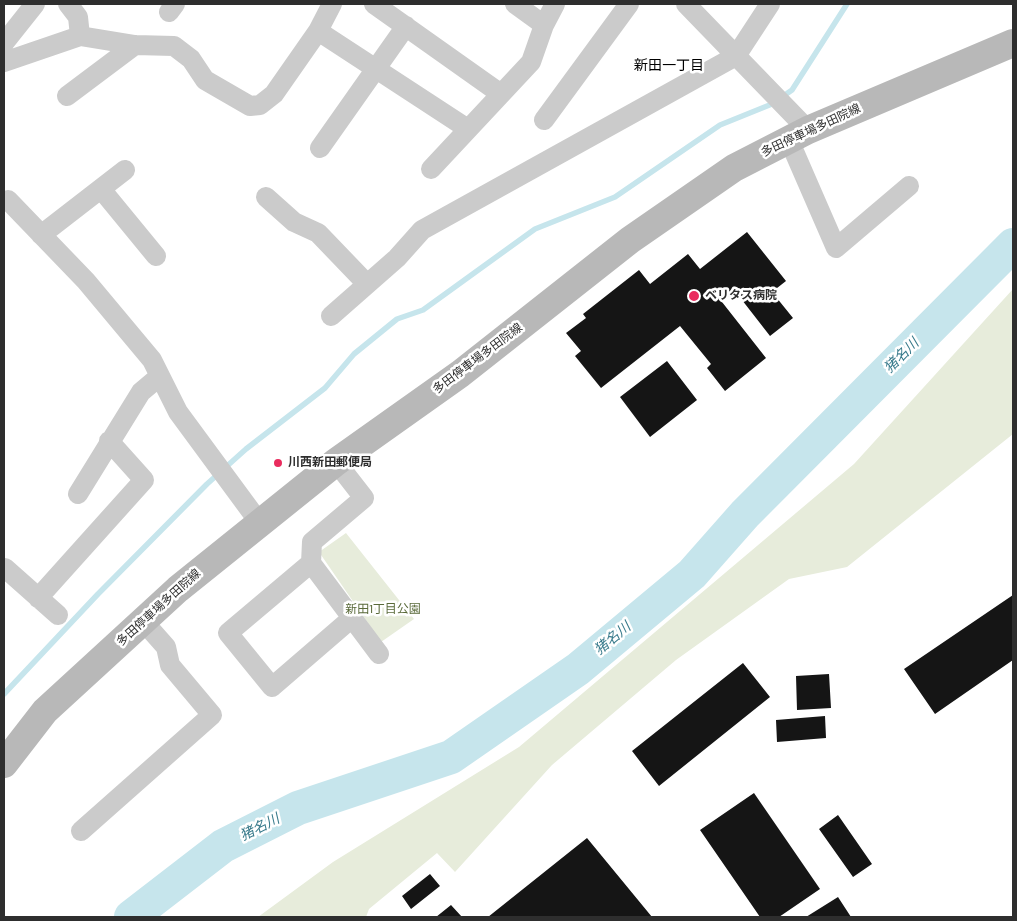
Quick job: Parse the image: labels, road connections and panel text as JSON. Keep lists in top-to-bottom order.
{
  "streets": {
    "main road": ["多田停車場多田院線"]
  },
  "districts": ["新田一丁目"],
  "water": ["猪名川"],
  "parks": ["新田1丁目公園"],
  "places": ["ベリタス病院", "川西新田郵便局"]
}
